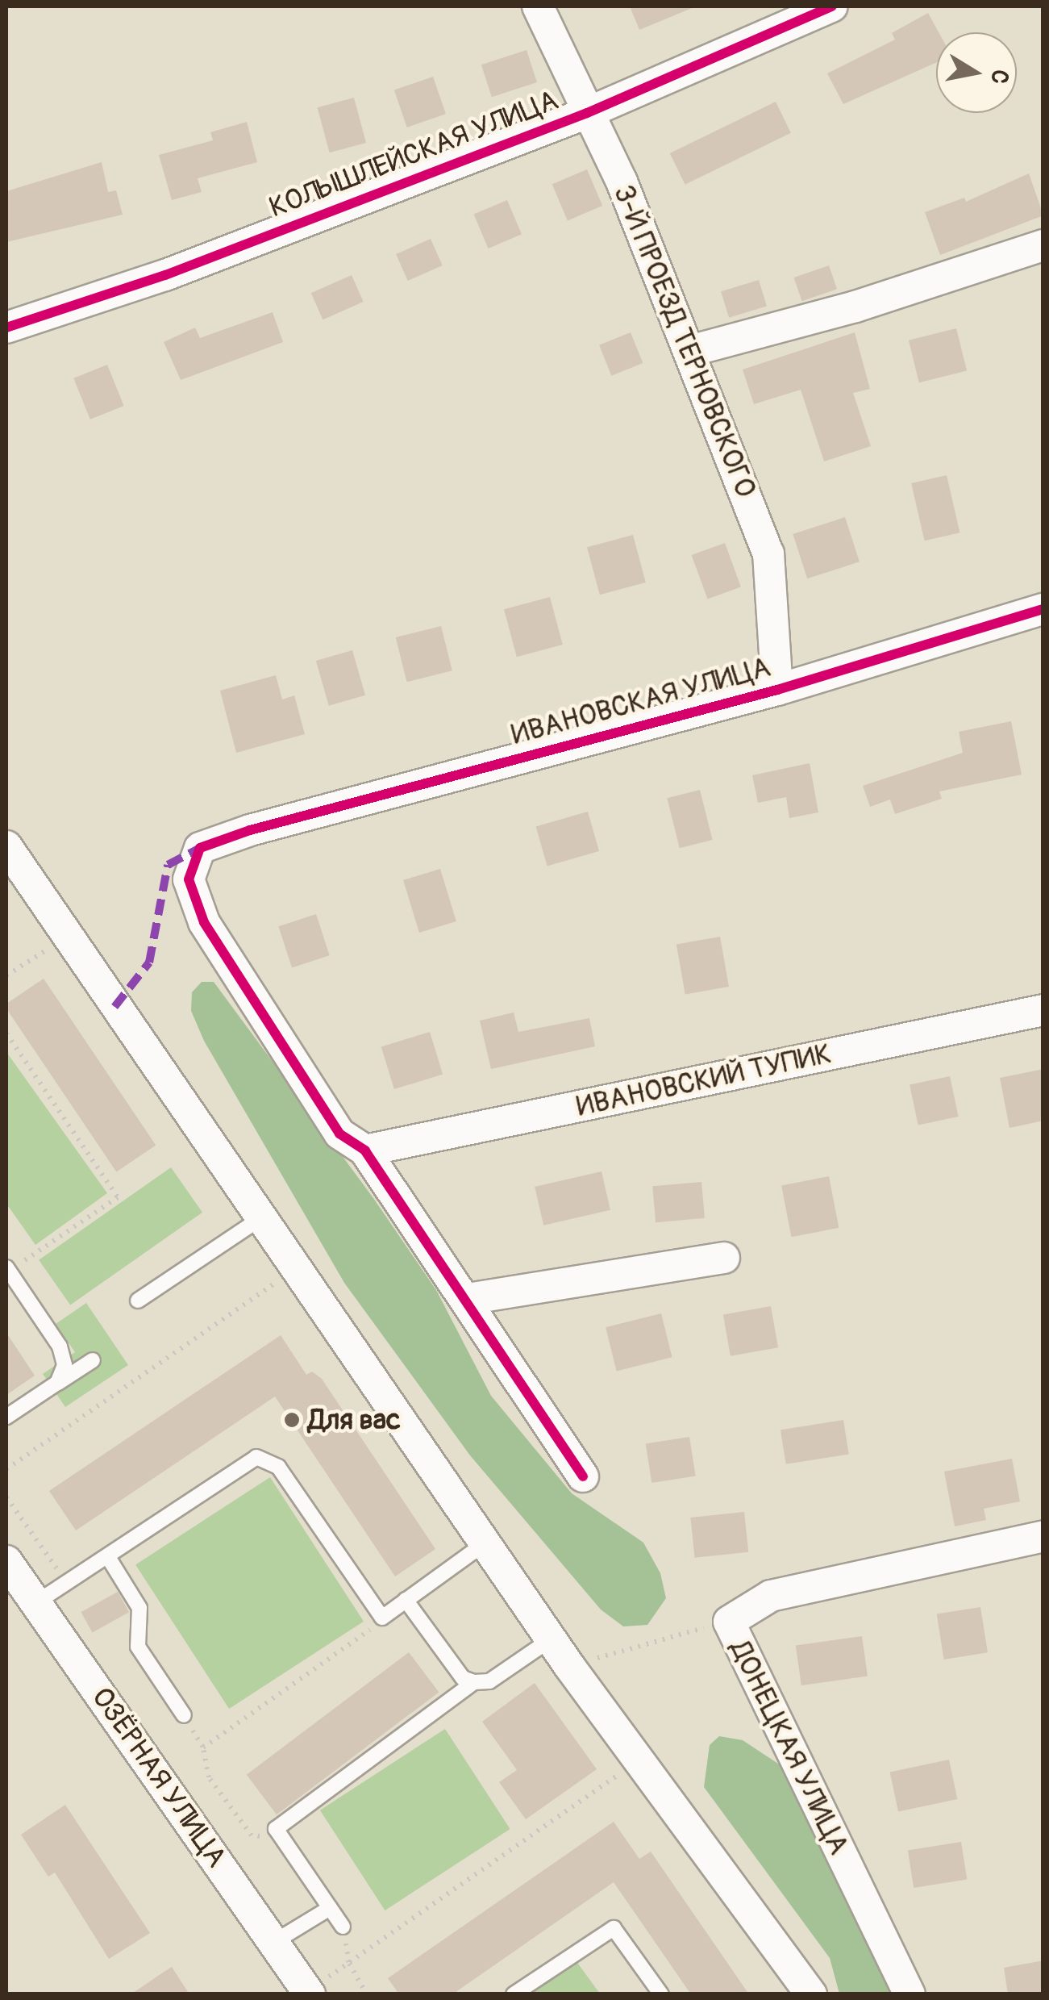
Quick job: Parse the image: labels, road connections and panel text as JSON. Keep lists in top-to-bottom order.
{
  "streets": {
    "street": [
      "КОЛЫШЛЕЙСКАЯ УЛИЦА",
      "3-Й ПРОЕЗД ТЕРНОВСКОГО",
      "ИВАНОВСКАЯ УЛИЦА",
      "ИВАНОВСКИЙ ТУПИК",
      "ДОНЕЦКАЯ УЛИЦА",
      "ОЗЁРНАЯ УЛИЦА"
    ]
  },
  "crossings": [
    ["КОЛЫШЛЕЙСКАЯ УЛИЦА", "3-Й ПРОЕЗД ТЕРНОВСКОГО"],
    ["3-Й ПРОЕЗД ТЕРНОВСКОГО", "ИВАНОВСКАЯ УЛИЦА"],
    ["ИВАНОВСКАЯ УЛИЦА", "ИВАНОВСКИЙ ТУПИК"]
  ],
  "places": ["Для вас"],
  "north": "right"
}
